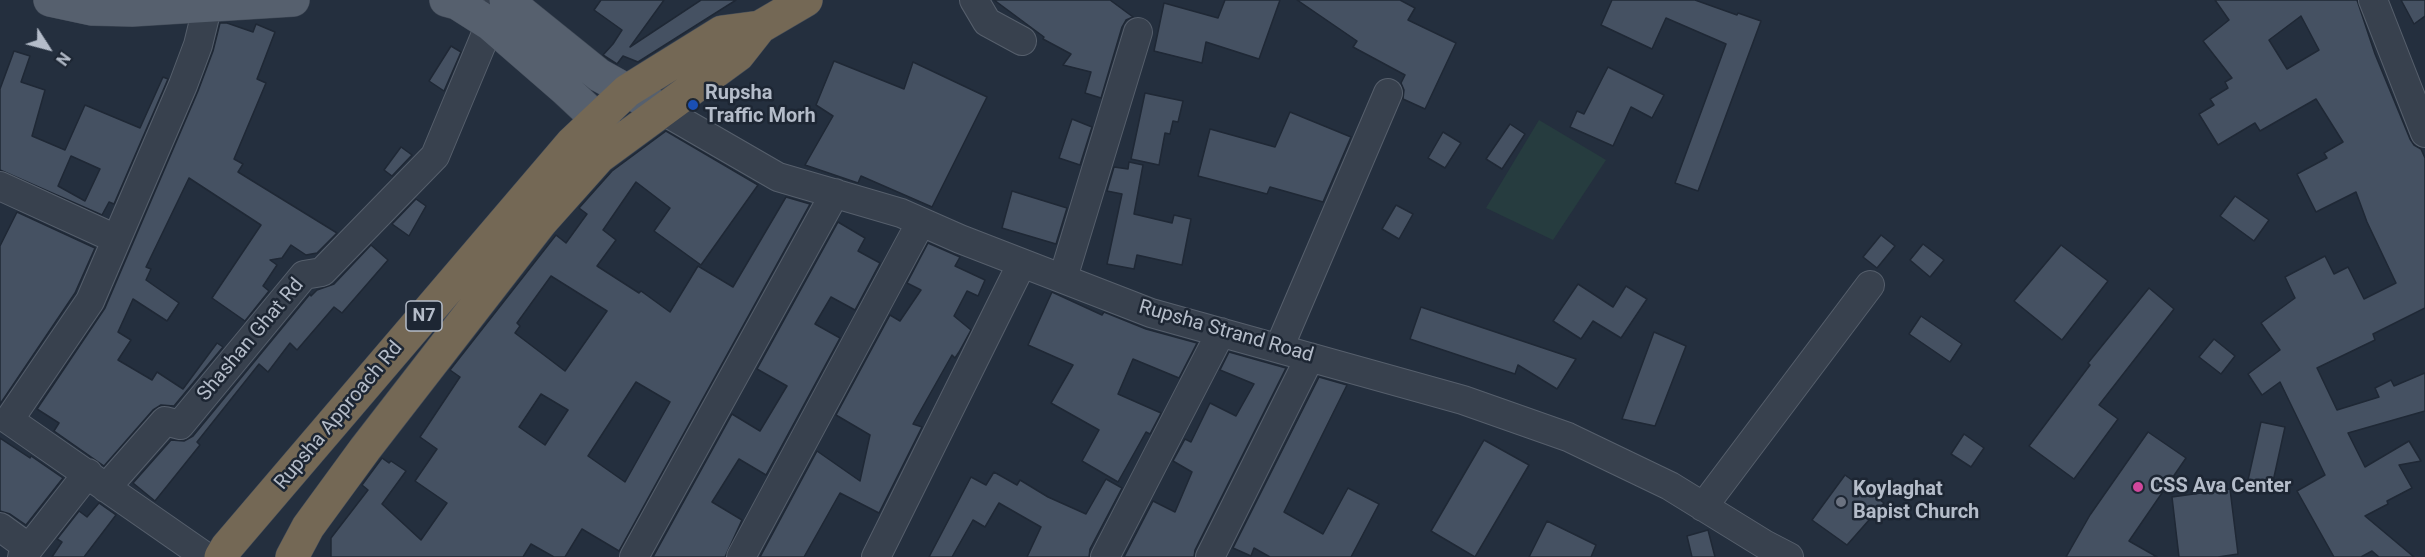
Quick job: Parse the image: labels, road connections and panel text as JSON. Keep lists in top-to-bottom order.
{
  "streets": {
    "highway": ["N7", "Rupsha Approach Rd"],
    "street": ["Rupsha Strand Road", "Shashan Ghat Rd"]
  },
  "crossings": [
    ["N7", "Rupsha Strand Road"],
    ["N7", "Rupsha Approach Rd"],
    ["Rupsha Strand Road", "Rupsha Approach Rd"]
  ],
  "places": ["Rupsha Traffic Morh", "CSS Ava Center", "Koylaghat Bapist Church"],
  "north": "bottom right"
}
